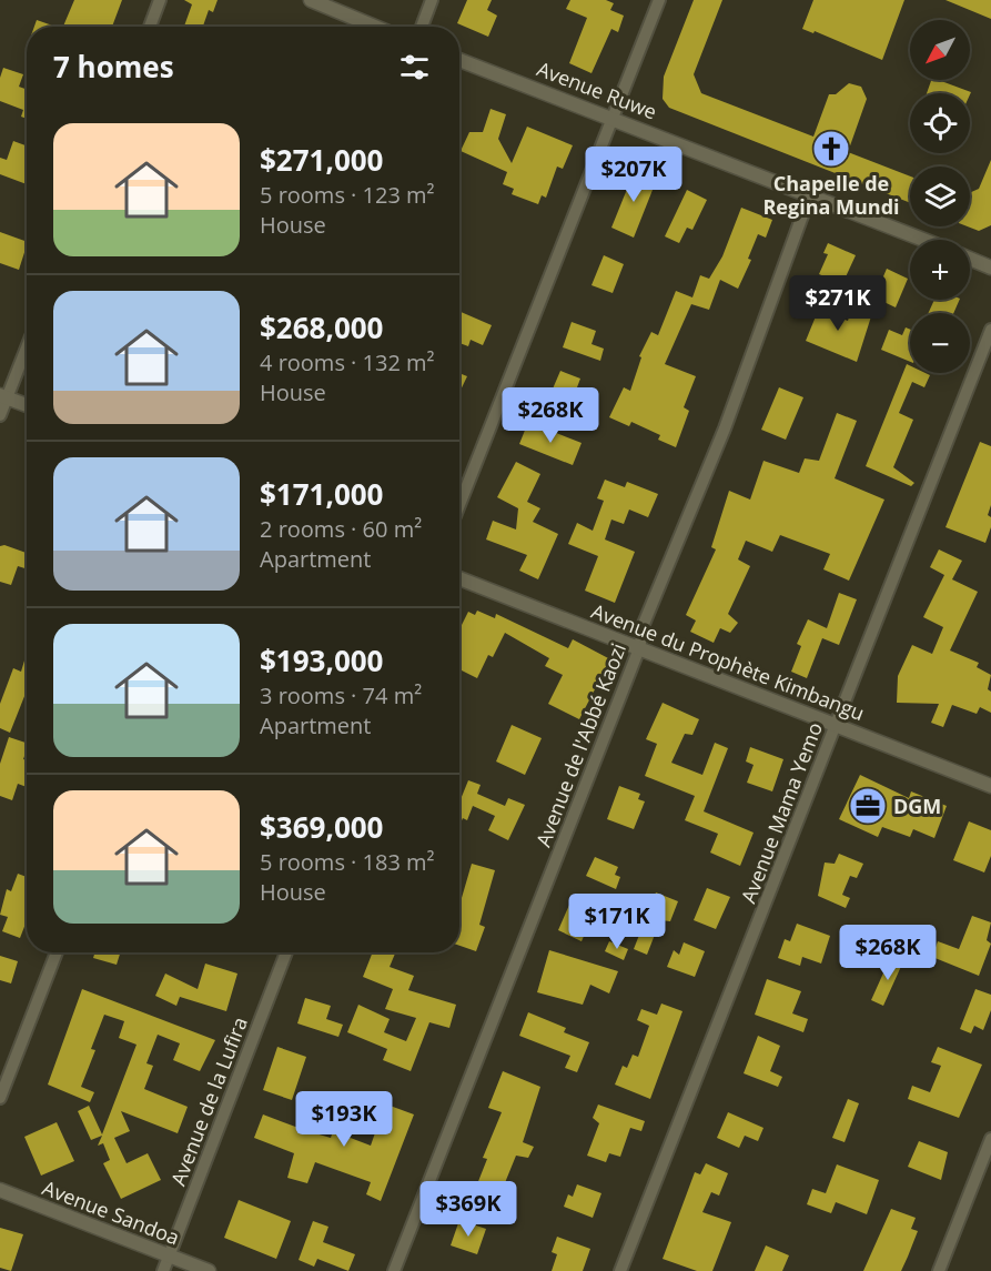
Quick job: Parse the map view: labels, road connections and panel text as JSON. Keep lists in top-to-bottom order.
{
  "streets": {
    "street": [
      "Avenue Ruwe",
      "Avenue du Prophète Kimbangu",
      "Avenue de l'Abbé Kaozi",
      "Avenue Mama Yemo",
      "Avenue de la Lufira",
      "Avenue Sandoa"
    ]
  },
  "crossings": [
    ["Avenue Ruwe", "Avenue de l'Abbé Kaozi"],
    ["Avenue du Prophète Kimbangu", "Avenue de l'Abbé Kaozi"],
    ["Avenue du Prophète Kimbangu", "Avenue Mama Yemo"],
    ["Avenue de la Lufira", "Avenue Sandoa"]
  ],
  "places": {
    "church": ["Chapelle de Regina Mundi"],
    "office": ["DGM"]
  },
  "north": "bottom left",
  "page": {
    "map_buttons": ["+", "−"],
    "heading": "7 homes",
    "list": [
      {
        "name": "$271,000",
        "note": "5 rooms · 123 m² · House"
      },
      {
        "name": "$268,000",
        "note": "4 rooms · 132 m² · House"
      },
      {
        "name": "$171,000",
        "note": "2 rooms · 60 m² · Apartment"
      },
      {
        "name": "$193,000",
        "note": "3 rooms · 74 m² · Apartment"
      },
      {
        "name": "$369,000",
        "note": "5 rooms · 183 m² · House"
      }
    ],
    "price": [
      "$207K",
      "$271K",
      "$268K",
      "$171K",
      "$268K",
      "$193K",
      "$369K"
    ]
  }
}
